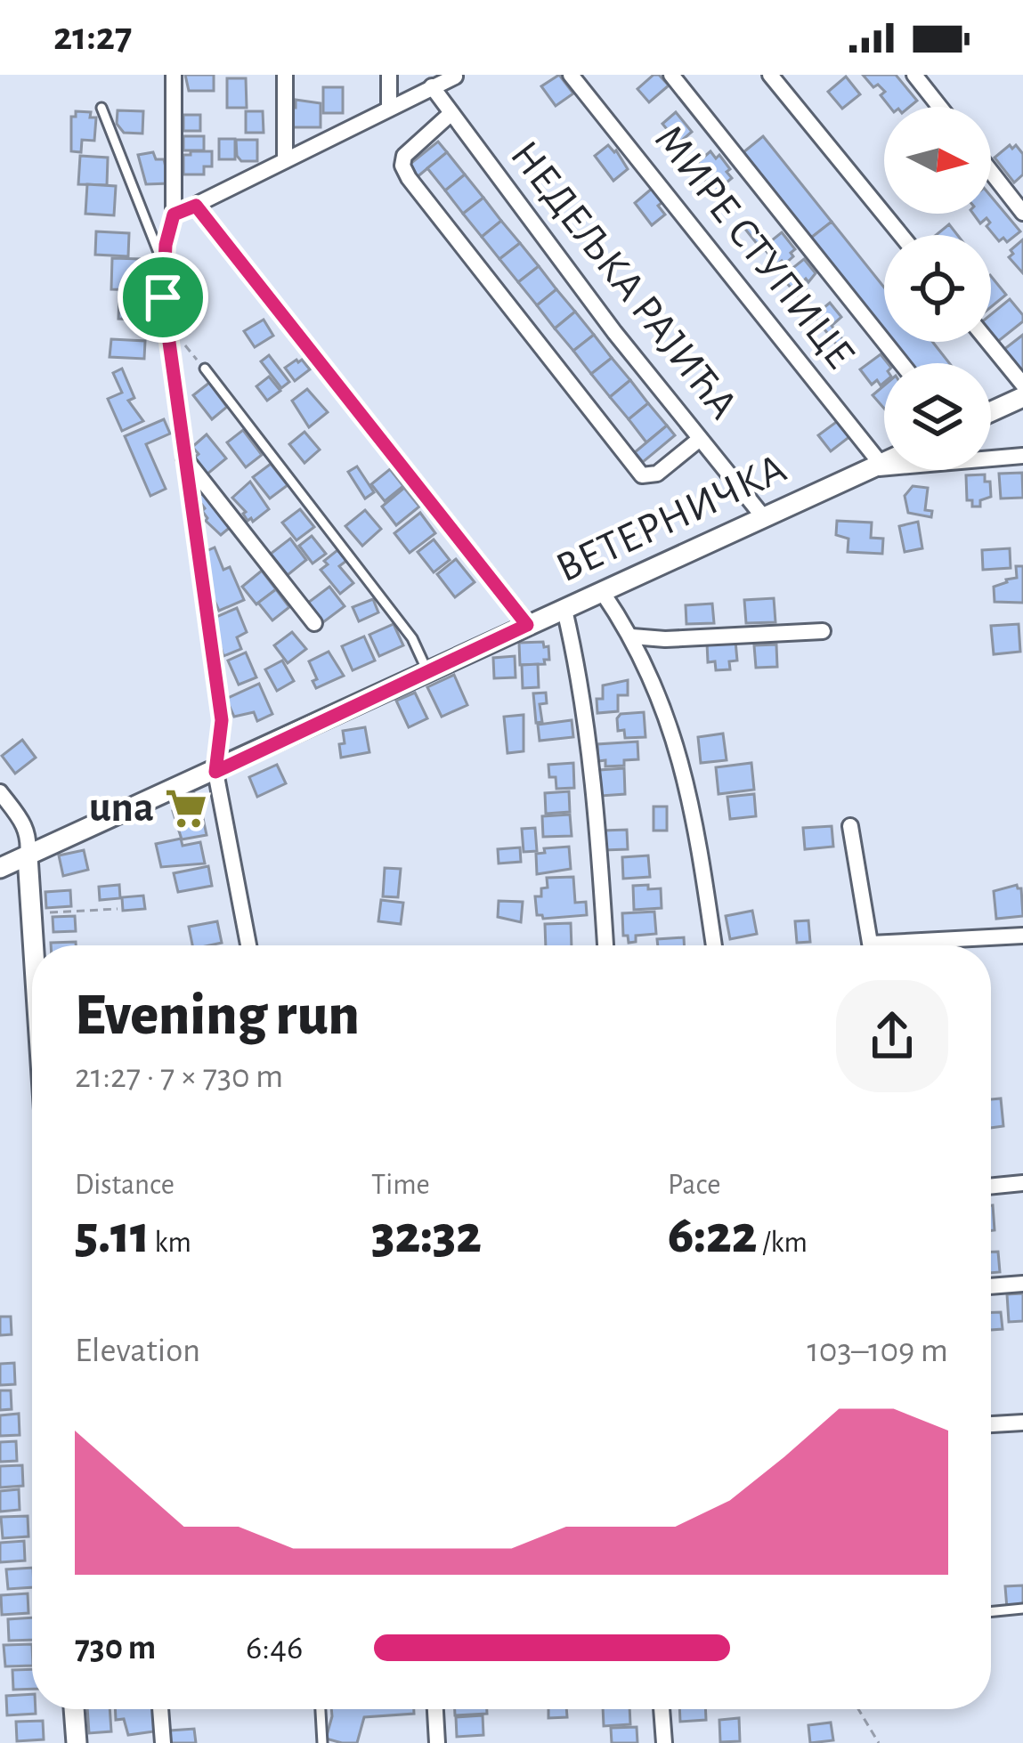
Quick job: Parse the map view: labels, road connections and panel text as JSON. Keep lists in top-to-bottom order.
{
  "streets": {
    "street": ["МИРЕ СТУПИЦЕ", "НЕДЕЉКА РАЈИЋА", "ВЕТЕРНИЧКА"]
  },
  "crossings": [
    ["МИРЕ СТУПИЦЕ", "ВЕТЕРНИЧКА"],
    ["НЕДЕЉКА РАЈИЋА", "ВЕТЕРНИЧКА"]
  ],
  "places": {
    "supermarket": ["una"]
  },
  "north": "right",
  "page": {
    "status": "21:27",
    "heading": ["Evening run", "21:27 · 7 × 730 m"],
    "stats": [
      ["Distance", "5.11 km"],
      ["Time", "32:32"],
      ["Pace", "6:22 /km"]
    ],
    "chart": ["Elevation", "103–109 m"],
    "list": [
      {
        "name": "730 m",
        "note": "6:46"
      }
    ]
  }
}
